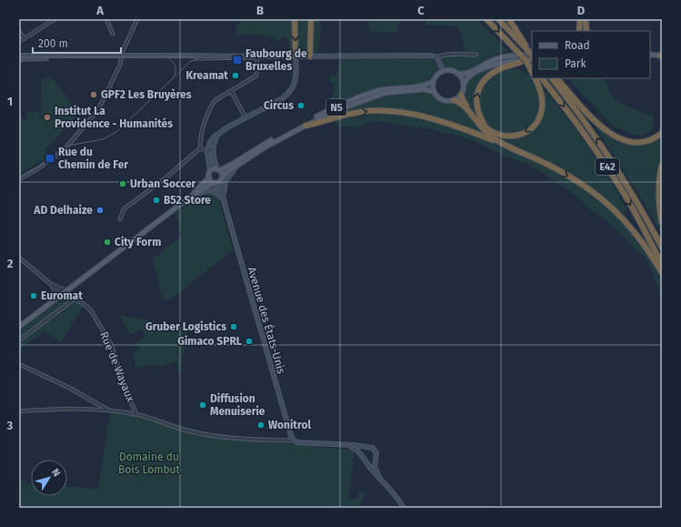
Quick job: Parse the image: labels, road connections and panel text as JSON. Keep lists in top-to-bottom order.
{
  "streets": {
    "highway": ["E42"],
    "main road": ["N5"],
    "street": ["Avenue des États-Unis", "Rue de Wayaux"]
  },
  "crossings": [
    ["N5", "Avenue des États-Unis"]
  ],
  "parks": ["Domaine du Bois Lombut"],
  "places": {
    "transit": ["Faubourg de Bruxelles", "Rue du Chemin de Fer"],
    "other": [
      "Kreamat",
      "GPF2 Les Bruyères",
      "Circus",
      "Institut La Providence - Humanités",
      "Urban Soccer",
      "B52 Store",
      "AD Delhaize",
      "City Form",
      "Euromat",
      "Gruber Logistics",
      "Gimaco SPRL",
      "Diffusion Menuiserie",
      "Wonitrol"
    ]
  },
  "legend": ["Road", "Park"],
  "scale_bar": "200 m",
  "north": "top right",
  "grid": {
    "columns": [
      "A",
      "B",
      "C",
      "D"
    ],
    "rows": ["1", "2", "3"]
  }
}
